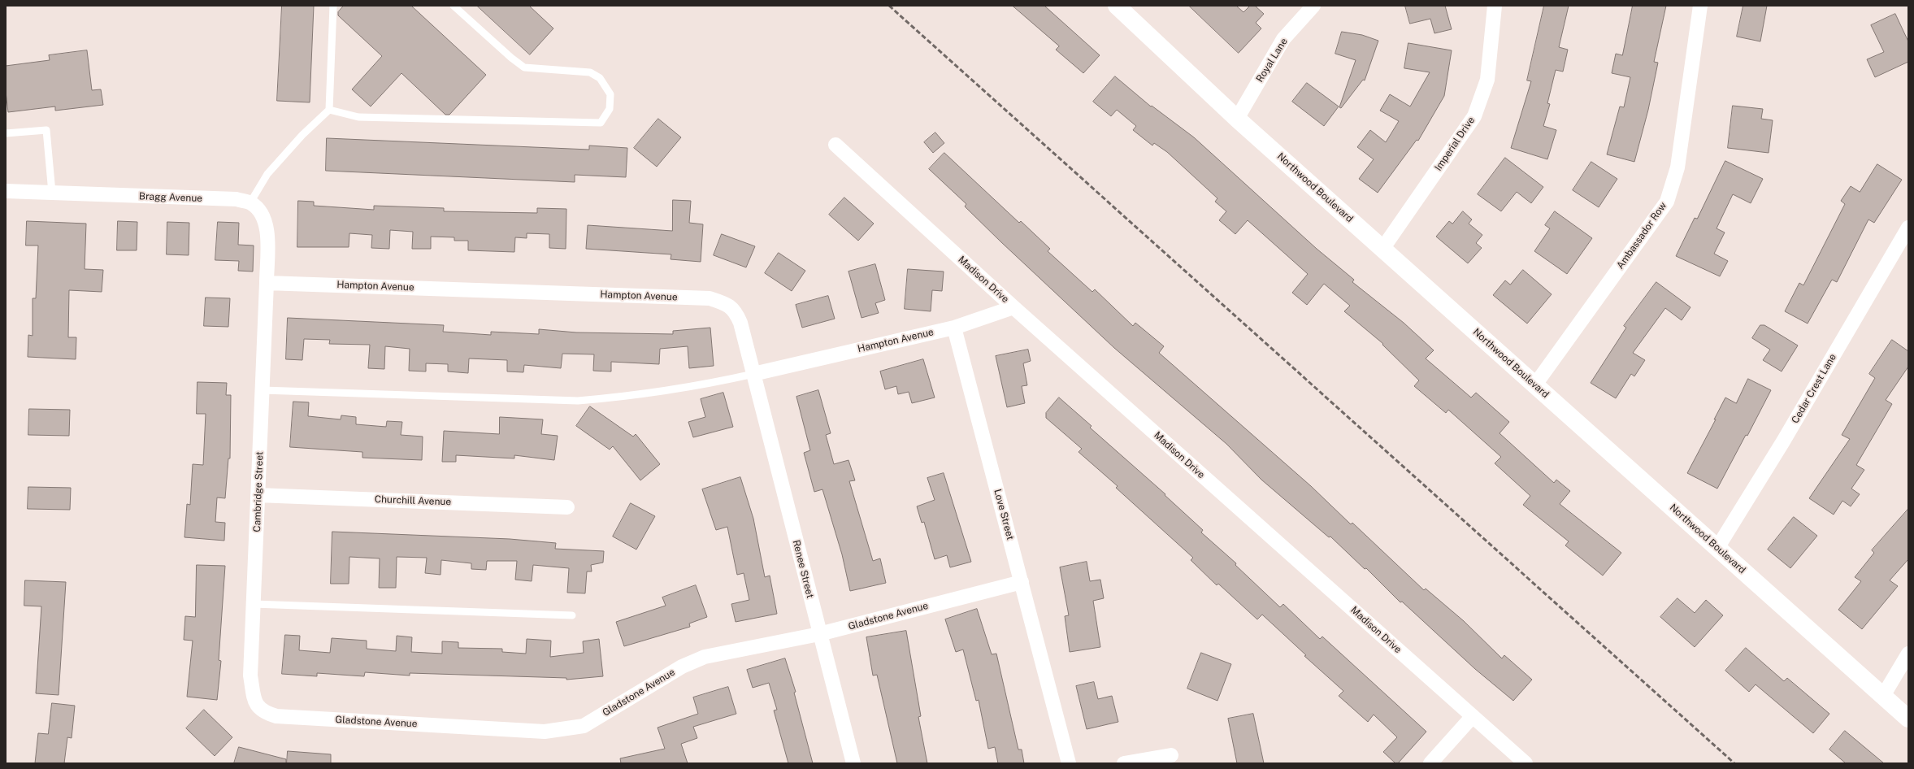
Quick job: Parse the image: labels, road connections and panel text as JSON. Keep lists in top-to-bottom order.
{
  "streets": {
    "street": [
      "Royal Lane",
      "Imperial Drive",
      "Northwood Boulevard",
      "Bragg Avenue",
      "Ambassador Row",
      "Madison Drive",
      "Hampton Avenue",
      "Cedar Crest Lane",
      "Cambridge Street",
      "Churchill Avenue",
      "Love Street",
      "Renee Street",
      "Gladstone Avenue"
    ]
  },
  "crossings": [
    ["Royal Lane", "Northwood Boulevard"],
    ["Imperial Drive", "Northwood Boulevard"],
    ["Northwood Boulevard", "Ambassador Row"],
    ["Northwood Boulevard", "Cedar Crest Lane"],
    ["Hampton Avenue", "Cambridge Street"],
    ["Hampton Avenue", "Love Street"],
    ["Hampton Avenue", "Renee Street"],
    ["Cambridge Street", "Churchill Avenue"],
    ["Cambridge Street", "Gladstone Avenue"],
    ["Love Street", "Gladstone Avenue"],
    ["Renee Street", "Gladstone Avenue"]
  ]
}
